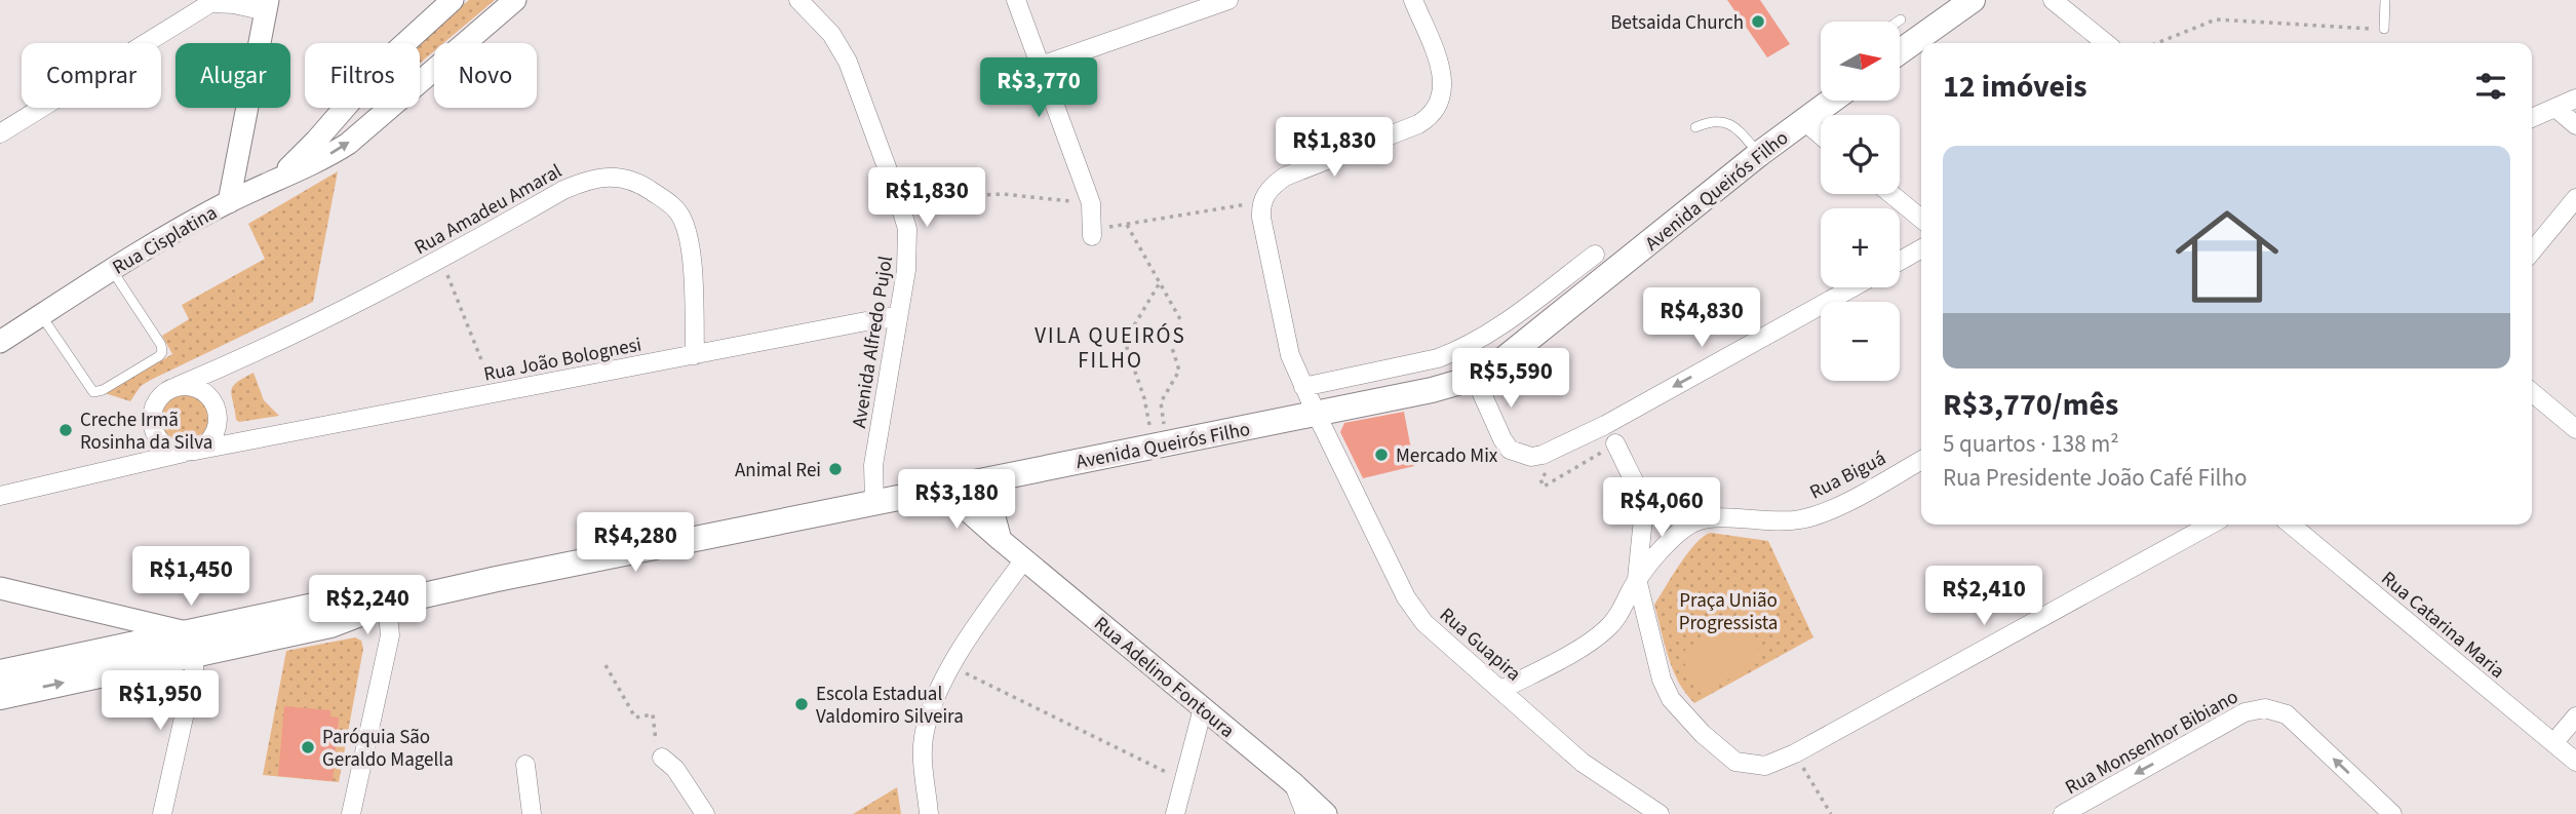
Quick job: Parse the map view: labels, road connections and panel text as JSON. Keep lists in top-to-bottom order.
{
  "streets": {
    "main road": ["Avenida Queirós Filho"],
    "street": [
      "Rua Amadeu Amaral",
      "Rua Cisplatina",
      "Avenida Alfredo Pujol",
      "Rua João Bolognesi",
      "Rua Biguá",
      "Rua Catarina Maria",
      "Rua Guapira",
      "Rua Adelino Fontoura",
      "Rua Monsenhor Bibiano"
    ]
  },
  "crossings": [
    ["Avenida Queirós Filho", "Avenida Alfredo Pujol"],
    ["Avenida Queirós Filho", "Rua Guapira"],
    ["Avenida Queirós Filho", "Rua Adelino Fontoura"],
    ["Rua Amadeu Amaral", "Rua João Bolognesi"],
    ["Avenida Alfredo Pujol", "Rua João Bolognesi"]
  ],
  "one_way": ["Rua Monsenhor Bibiano"],
  "districts": ["VILA QUEIRÓS FILHO"],
  "parks": ["Praça União Progressista"],
  "places": [
    "Betsaida Church",
    "Creche Irmã Rosinha da Silva",
    "Mercado Mix",
    "Animal Rei",
    "Escola Estadual Valdomiro Silveira",
    "Paróquia São Geraldo Magella"
  ],
  "north": "right",
  "page": {
    "map_buttons": ["+", "−"],
    "chip": [
      "Comprar",
      "Alugar",
      "Filtros",
      "Novo"
    ],
    "heading": "12 imóveis",
    "price": [
      "R$3,770",
      "R$1,830",
      "R$1,830",
      "R$4,830",
      "R$5,590",
      "R$3,180",
      "R$4,060",
      "R$4,280",
      "R$1,450",
      "R$2,410",
      "R$2,240",
      "R$1,950"
    ],
    "list": [
      {
        "name": "R$3,770/mês",
        "note": "5 quartos · 138 m² · Rua Presidente João Café Filho"
      }
    ]
  }
}
